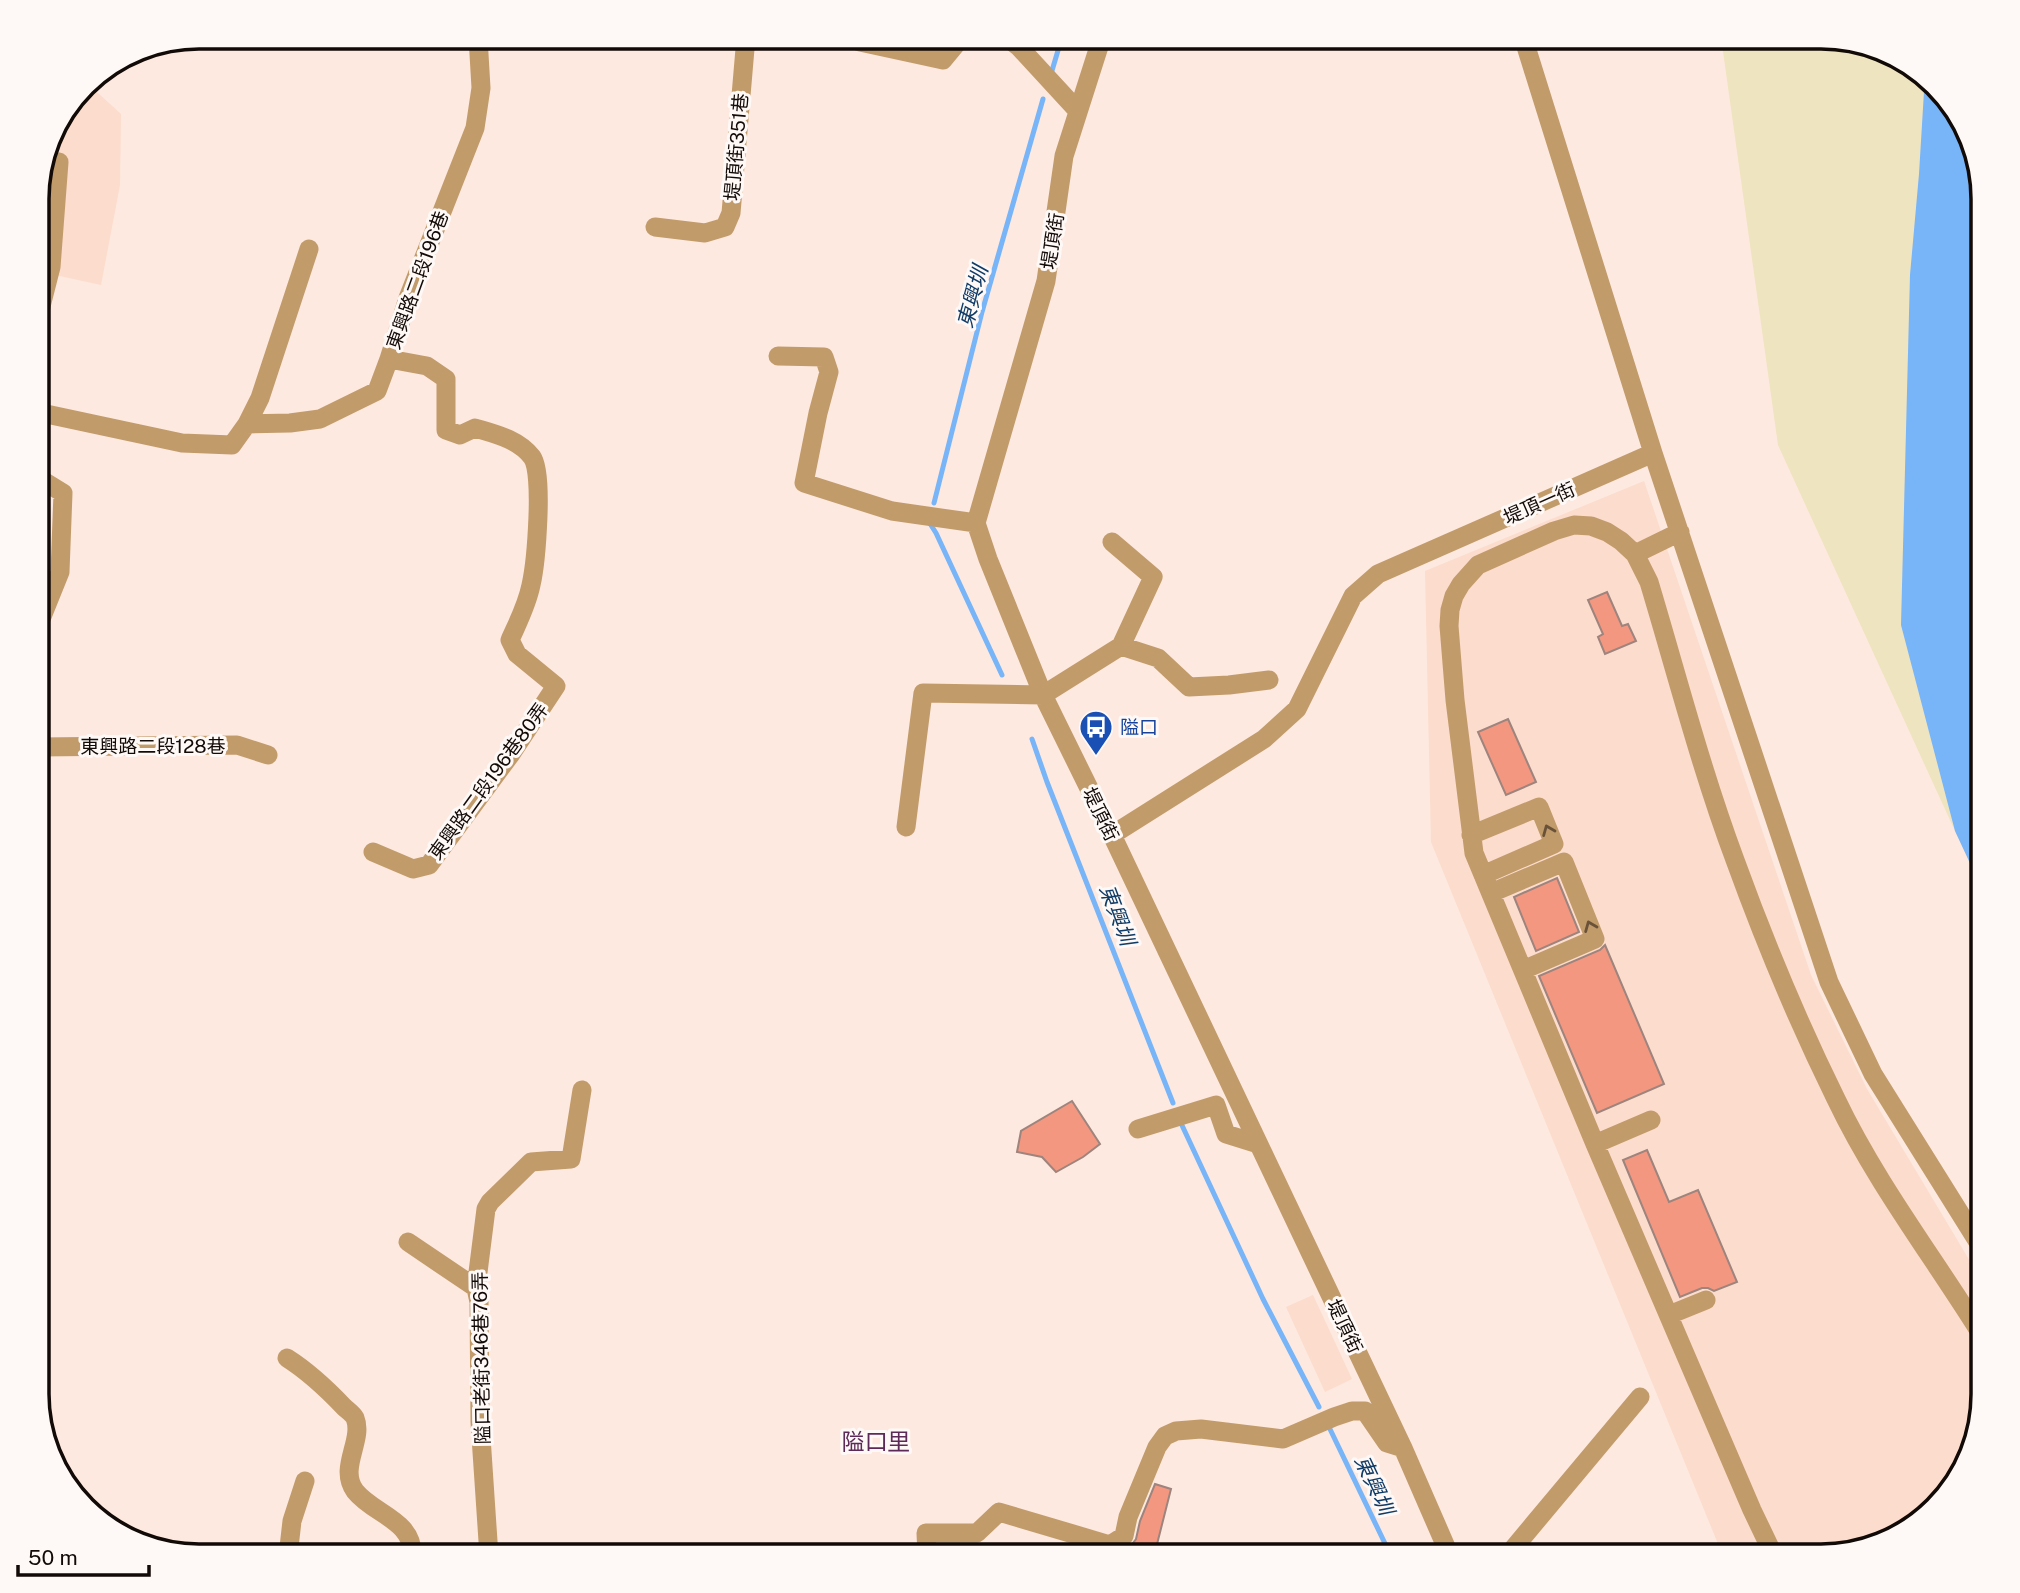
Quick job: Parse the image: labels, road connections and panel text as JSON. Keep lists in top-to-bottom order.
{
  "streets": {
    "street": [
      "堤頂街351巷",
      "堤頂街",
      "東興路二段196巷",
      "堤頂一街",
      "東興路二段128巷",
      "東興路二段196巷80弄",
      "隘口老街346巷76弄"
    ]
  },
  "crossings": [
    ["堤頂街", "堤頂一街"],
    ["東興路二段196巷", "東興路二段196巷80弄"]
  ],
  "districts": ["隘口里"],
  "water": ["東興圳"],
  "places": {
    "bus stop": ["隘口"]
  },
  "scale_bar": "50 m"
}
